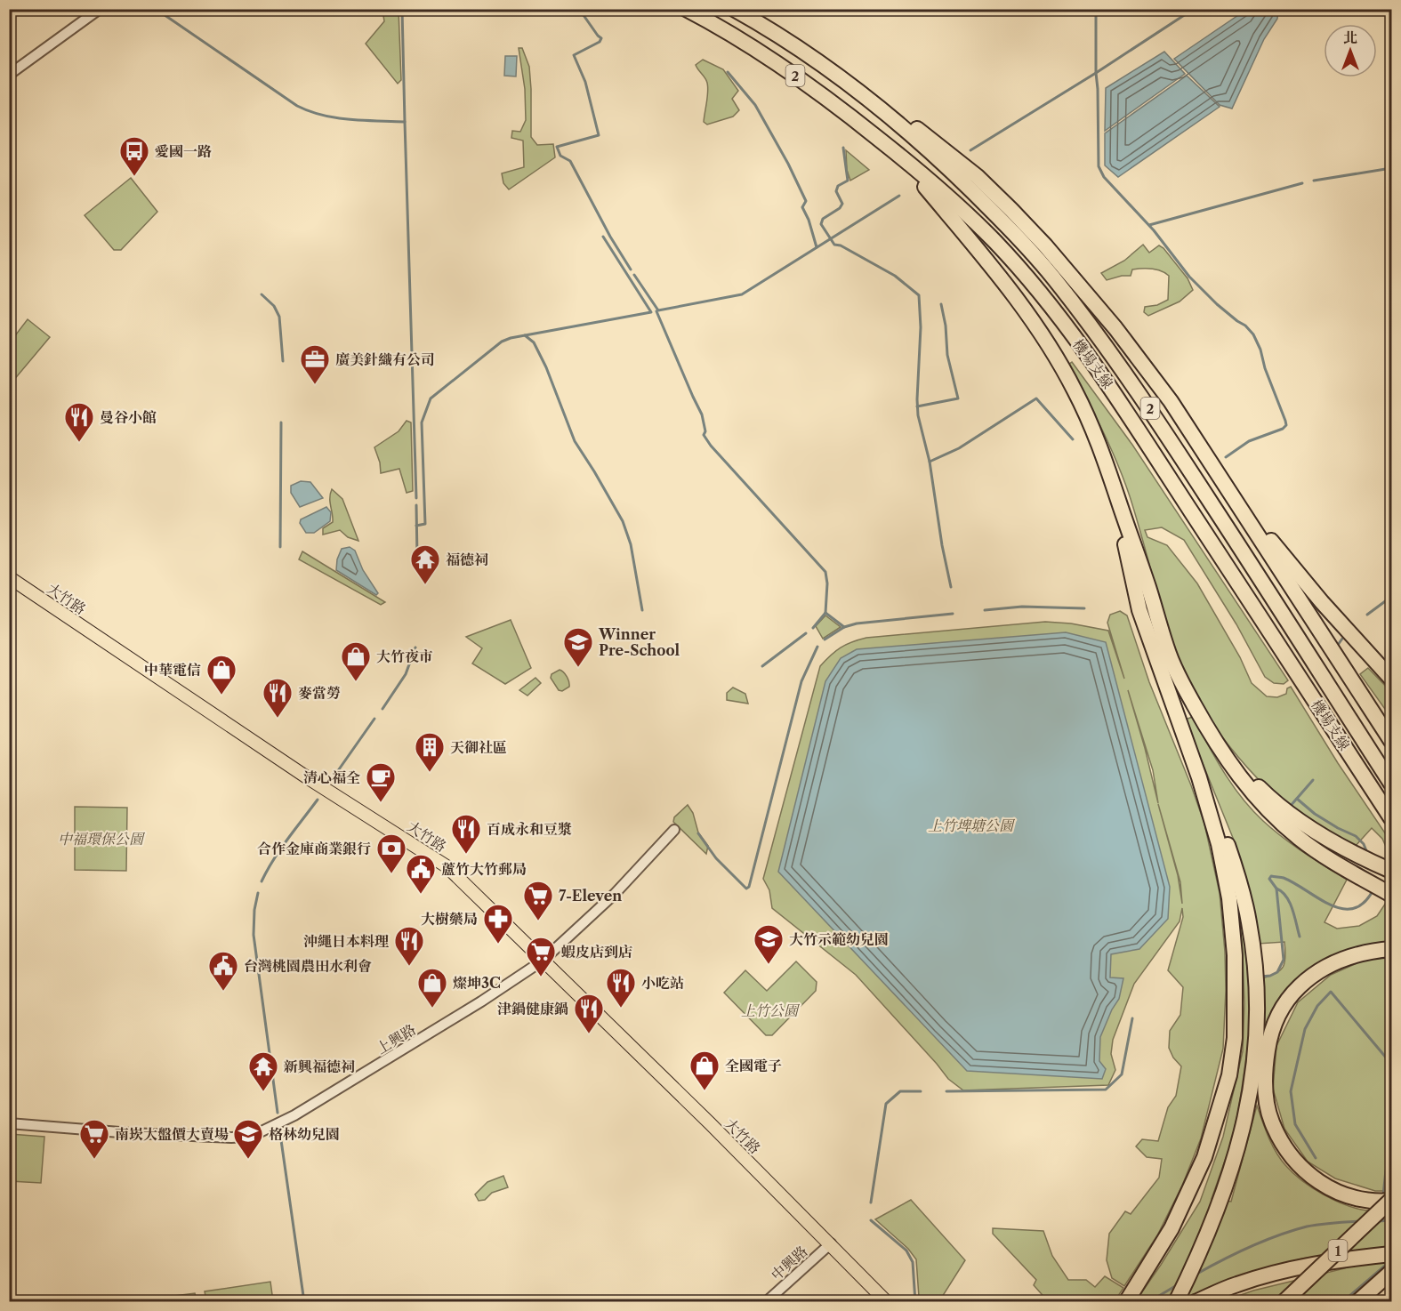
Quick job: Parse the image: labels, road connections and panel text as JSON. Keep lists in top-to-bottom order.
{
  "streets": {
    "highway": ["2", "機場支線", "1"],
    "main road": ["大竹路"],
    "street": ["上興路", "中興路"]
  },
  "crossings": [
    ["大竹路", "上興路"],
    ["大竹路", "中興路"]
  ],
  "parks": ["上竹埤塘公園", "中福環保公園", "上竹公園"],
  "places": {
    "bus stop": ["愛國一路"],
    "office": ["廣美針織有公司"],
    "restaurant": [
      "曼谷小館",
      "麥當勞",
      "百成永和豆漿",
      "沖繩日本料理",
      "小吃站",
      "津鍋健康鍋"
    ],
    "temple": ["福德祠", "新興福德祠"],
    "school or university": ["Winner Pre-School", "大竹示範幼兒園", "格林幼兒園"],
    "shop": [
      "大竹夜市",
      "中華電信",
      "燦坤3C",
      "全國電子"
    ],
    "building": ["天御社區"],
    "cafe": ["清心福全"],
    "bank": ["合作金庫商業銀行"],
    "public building": ["蘆竹大竹郵局", "台灣桃園農田水利會"],
    "supermarket": ["7-Eleven", "蝦皮店到店", "南崁大盤價大賣場"],
    "pharmacy": ["大樹藥局"]
  },
  "north": "top"
}
